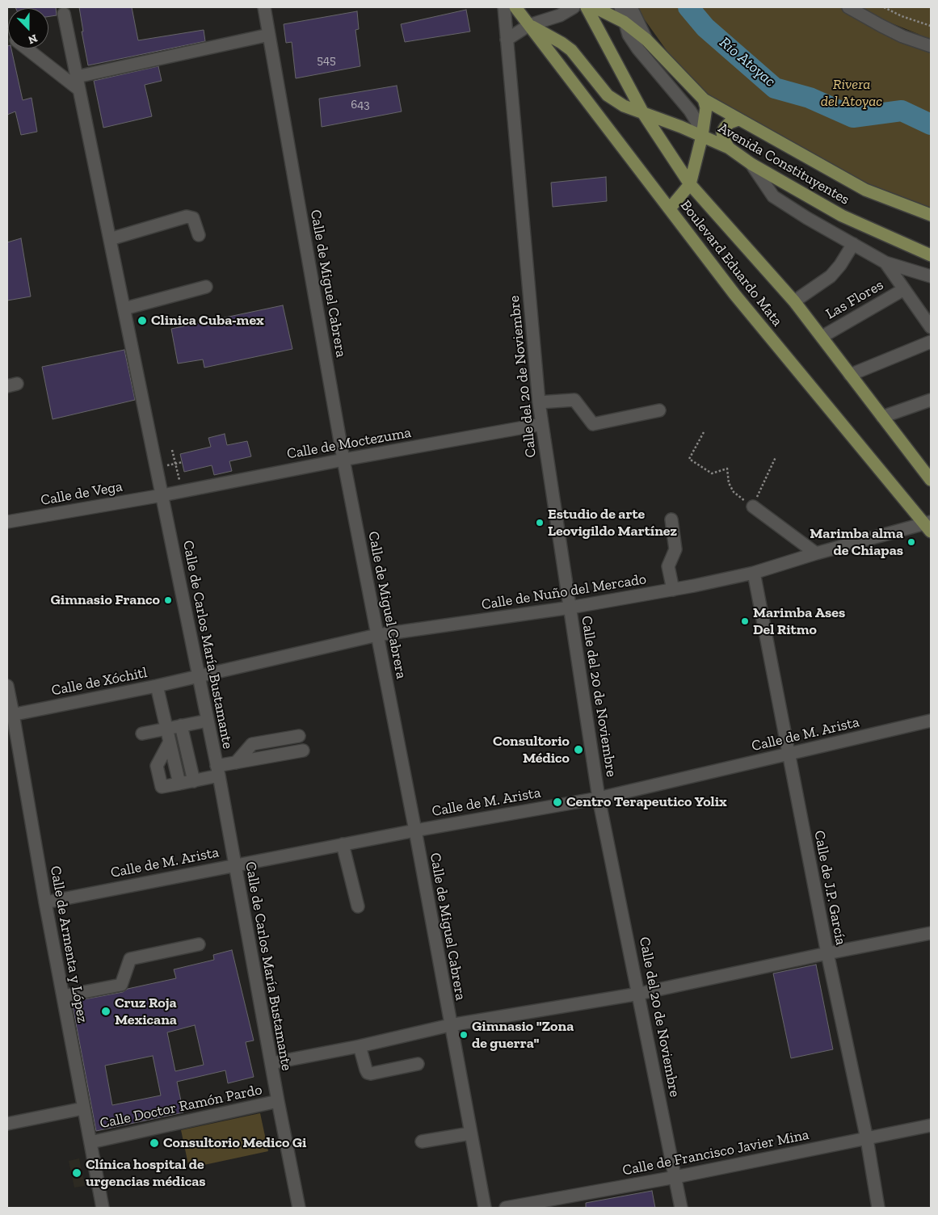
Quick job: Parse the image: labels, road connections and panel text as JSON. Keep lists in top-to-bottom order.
{
  "streets": {
    "main road": ["Avenida Constituyentes", "Boulevard Eduardo Mata"],
    "street": [
      "Calle de Miguel Cabrera",
      "Las Flores",
      "Calle del 20 de Noviembre",
      "Calle de Moctezuma",
      "Calle de Vega",
      "Calle de Nuño del Mercado",
      "Calle de Carlos María Bustamante",
      "Calle de Xóchitl",
      "Calle de M. Arista",
      "Calle de J.P. García",
      "Calle de Armenta y López",
      "Calle Doctor Ramón Pardo",
      "Calle de Francisco Javier Mina"
    ]
  },
  "crossings": [
    ["Avenida Constituyentes", "Boulevard Eduardo Mata"],
    ["Boulevard Eduardo Mata", "Las Flores"],
    ["Boulevard Eduardo Mata", "Calle de Nuño del Mercado"],
    ["Calle de Miguel Cabrera", "Calle de Moctezuma"],
    ["Calle de Miguel Cabrera", "Calle de Nuño del Mercado"],
    ["Calle de Miguel Cabrera", "Calle de M. Arista"],
    ["Calle del 20 de Noviembre", "Calle de Moctezuma"],
    ["Calle del 20 de Noviembre", "Calle de Nuño del Mercado"],
    ["Calle del 20 de Noviembre", "Calle de M. Arista"],
    ["Calle del 20 de Noviembre", "Calle de Francisco Javier Mina"],
    ["Calle de Moctezuma", "Calle de Vega"],
    ["Calle de Moctezuma", "Calle de Carlos María Bustamante"],
    ["Calle de Vega", "Calle de Carlos María Bustamante"],
    ["Calle de Nuño del Mercado", "Calle de Carlos María Bustamante"],
    ["Calle de Nuño del Mercado", "Calle de Xóchitl"],
    ["Calle de Nuño del Mercado", "Calle de J.P. García"],
    ["Calle de Carlos María Bustamante", "Calle de Xóchitl"],
    ["Calle de Carlos María Bustamante", "Calle de M. Arista"],
    ["Calle de Carlos María Bustamante", "Calle Doctor Ramón Pardo"],
    ["Calle de Xóchitl", "Calle de Armenta y López"],
    ["Calle de M. Arista", "Calle de J.P. García"],
    ["Calle de M. Arista", "Calle de Armenta y López"],
    ["Calle de J.P. García", "Calle de Francisco Javier Mina"],
    ["Calle de Armenta y López", "Calle Doctor Ramón Pardo"]
  ],
  "water": ["Río Atoyac"],
  "parks": ["Rivera del Atoyac"],
  "places": [
    "Clinica Cuba-mex",
    "Estudio de arte Leovigildo Martínez",
    "Marimba alma de Chiapas",
    "Gimnasio Franco",
    "Marimba Ases Del Ritmo",
    "Consultorio Médico",
    "Centro Terapeutico Yolix",
    "Cruz Roja Mexicana",
    "Gimnasio \"Zona de guerra\"",
    "Consultorio Medico Gi",
    "Clínica hospital de urgencias médicas"
  ],
  "house_numbers": ["545", "643"],
  "north": "bottom"
}
